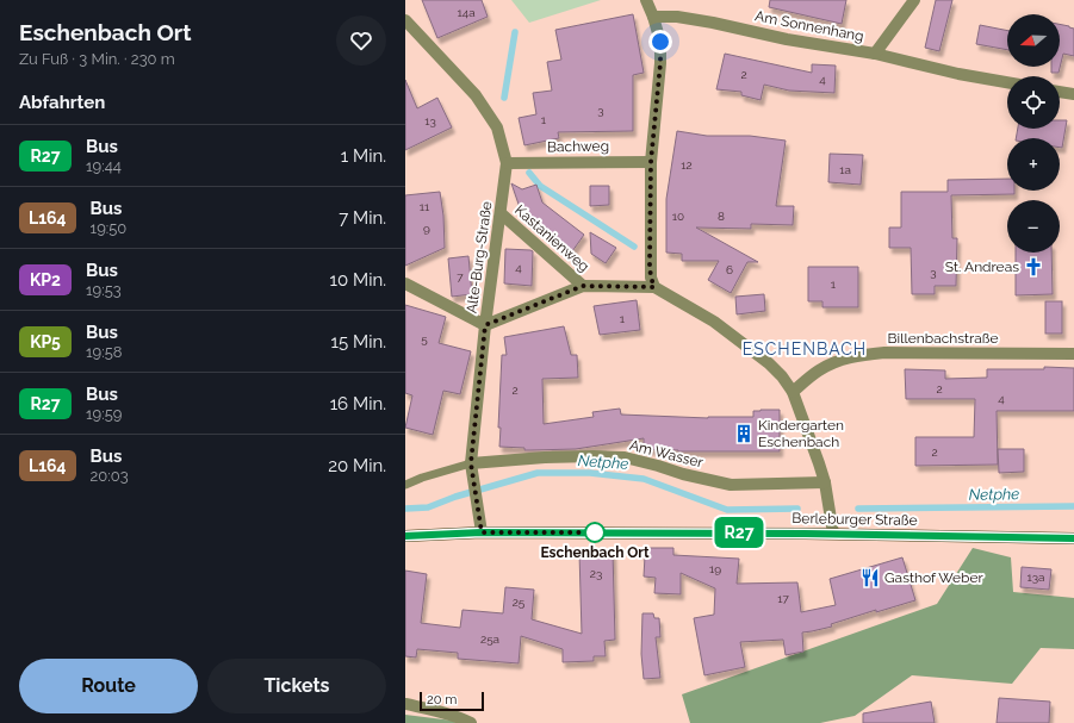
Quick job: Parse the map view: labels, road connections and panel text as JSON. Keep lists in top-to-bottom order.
{
  "streets": {
    "main road": ["Berleburger Straße"],
    "street": [
      "Am Sonnenhang",
      "Bachweg",
      "Kastanienweg",
      "Alte-Burg-Straße",
      "Billenbachstraße",
      "Am Wasser"
    ]
  },
  "crossings": [
    ["Bachweg", "Alte-Burg-Straße"],
    ["Kastanienweg", "Alte-Burg-Straße"],
    ["Alte-Burg-Straße", "Am Wasser"],
    ["Alte-Burg-Straße", "Berleburger Straße"]
  ],
  "districts": ["ESCHENBACH"],
  "water": ["Netphe"],
  "places": {
    "church": ["St. Andreas"],
    "building": ["Kindergarten Eschenbach"],
    "other": ["Eschenbach Ort"],
    "restaurant": ["Gasthof Weber"]
  },
  "lines": ["bus line R27"],
  "house_numbers": [
    "14a",
    "2",
    "4",
    "3",
    "1",
    "13",
    "12",
    "1a",
    "11",
    "10",
    "8",
    "9",
    "4",
    "6",
    "3",
    "7",
    "1",
    "1",
    "5",
    "2",
    "2",
    "4",
    "2",
    "19",
    "23",
    "13a",
    "17",
    "25",
    "25a"
  ],
  "scale_bar": "20 m",
  "north": "left",
  "page": {
    "heading": [
      ["Eschenbach Ort", "Zu Fuß · 3 Min. · 230 m"],
      "Abfahrten"
    ],
    "on_map": "R27",
    "map_buttons": ["+", "−"],
    "list": [
      {
        "mark": "R27",
        "name": "Bus",
        "note": "19:44",
        "value": "1 Min."
      },
      {
        "mark": "L164",
        "name": "Bus",
        "note": "19:50",
        "value": "7 Min."
      },
      {
        "mark": "KP2",
        "name": "Bus",
        "note": "19:53",
        "value": "10 Min."
      },
      {
        "mark": "KP5",
        "name": "Bus",
        "note": "19:58",
        "value": "15 Min."
      },
      {
        "mark": "R27",
        "name": "Bus",
        "note": "19:59",
        "value": "16 Min."
      },
      {
        "mark": "L164",
        "name": "Bus",
        "note": "20:03",
        "value": "20 Min."
      }
    ],
    "buttons": ["Route", "Tickets"],
    "scale": "20 m"
  }
}
